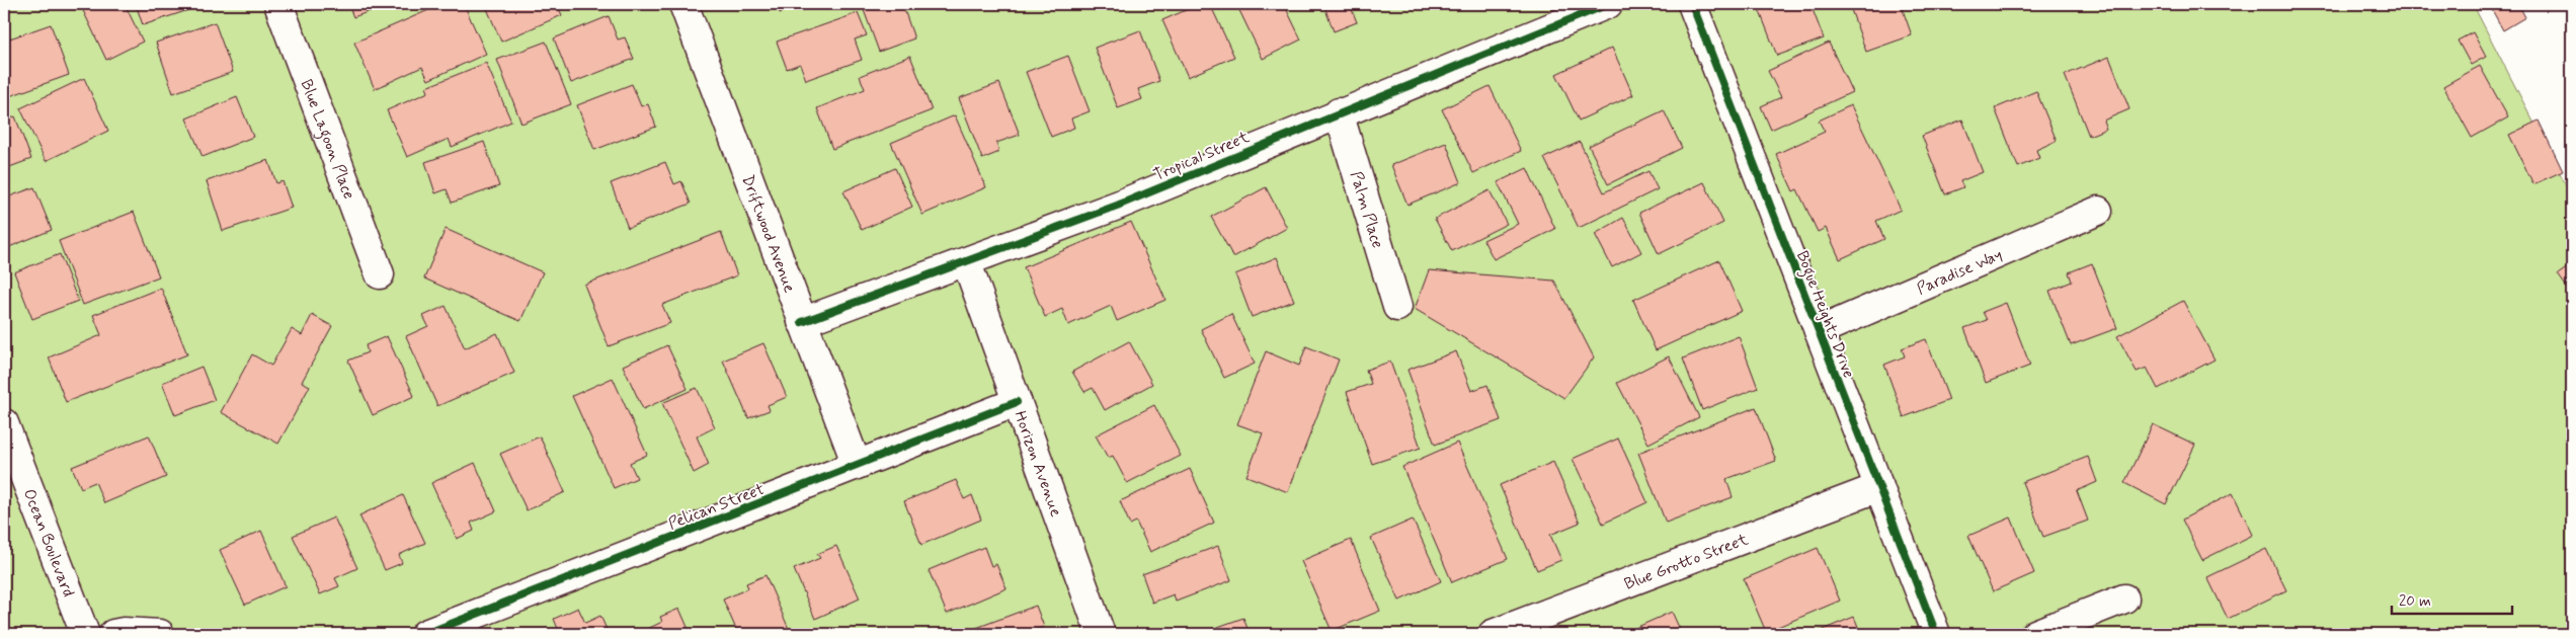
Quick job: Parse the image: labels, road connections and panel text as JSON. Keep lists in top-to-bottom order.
{
  "streets": {
    "street": [
      "Blue Lagoon Place",
      "Tropical Street",
      "Palm Place",
      "Driftwood Avenue",
      "Paradise Way",
      "Bogue Heights Drive",
      "Horizon Avenue",
      "Pelican Street",
      "Ocean Boulevard",
      "Blue Grotto Street"
    ]
  },
  "crossings": [
    ["Tropical Street", "Palm Place"],
    ["Tropical Street", "Driftwood Avenue"],
    ["Tropical Street", "Horizon Avenue"],
    ["Driftwood Avenue", "Pelican Street"],
    ["Paradise Way", "Bogue Heights Drive"],
    ["Bogue Heights Drive", "Blue Grotto Street"],
    ["Horizon Avenue", "Pelican Street"]
  ],
  "scale_bar": "20 m"
}
